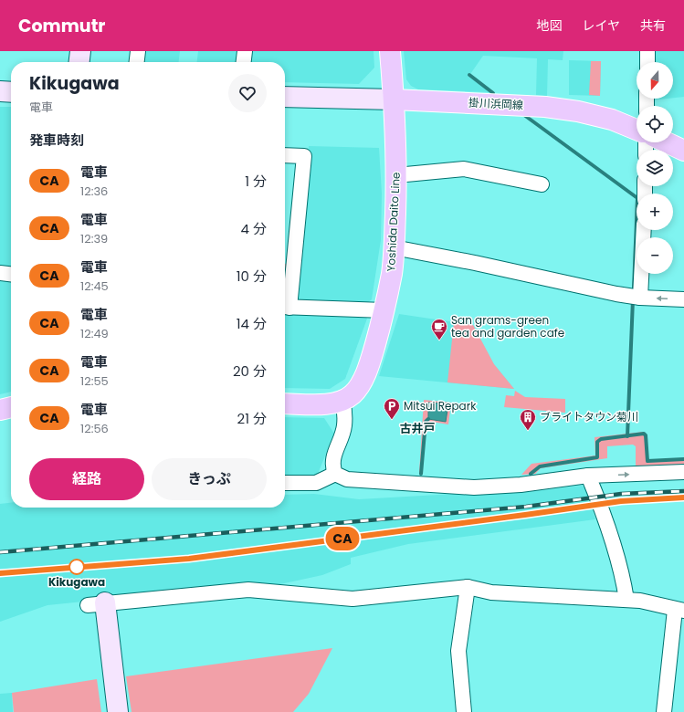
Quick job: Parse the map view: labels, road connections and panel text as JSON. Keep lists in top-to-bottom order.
{
  "streets": {
    "main road": ["掛川浜岡線", "Yoshida Daito Line"]
  },
  "crossings": [
    ["掛川浜岡線", "Yoshida Daito Line"]
  ],
  "districts": ["古井戸"],
  "places": {
    "cafe": ["San grams-green tea and garden cafe"],
    "parking": ["Mitsui Repark"],
    "building": ["ブライトタウン菊川"],
    "other": ["Kikugawa"]
  },
  "north": "bottom",
  "page": {
    "header": "Commutr",
    "nav": ["地図", "レイヤ", "共有"],
    "on_map": "CA",
    "map_buttons": ["+", "−"],
    "heading": [
      ["Kikugawa", "電車"],
      "発車時刻"
    ],
    "list": [
      {
        "mark": "CA",
        "name": "電車",
        "note": "12:36",
        "value": "1 分"
      },
      {
        "mark": "CA",
        "name": "電車",
        "note": "12:39",
        "value": "4 分"
      },
      {
        "mark": "CA",
        "name": "電車",
        "note": "12:45",
        "value": "10 分"
      },
      {
        "mark": "CA",
        "name": "電車",
        "note": "12:49",
        "value": "14 分"
      },
      {
        "mark": "CA",
        "name": "電車",
        "note": "12:55",
        "value": "20 分"
      },
      {
        "mark": "CA",
        "name": "電車",
        "note": "12:56",
        "value": "21 分"
      }
    ],
    "buttons": ["経路", "きっぷ"]
  }
}
